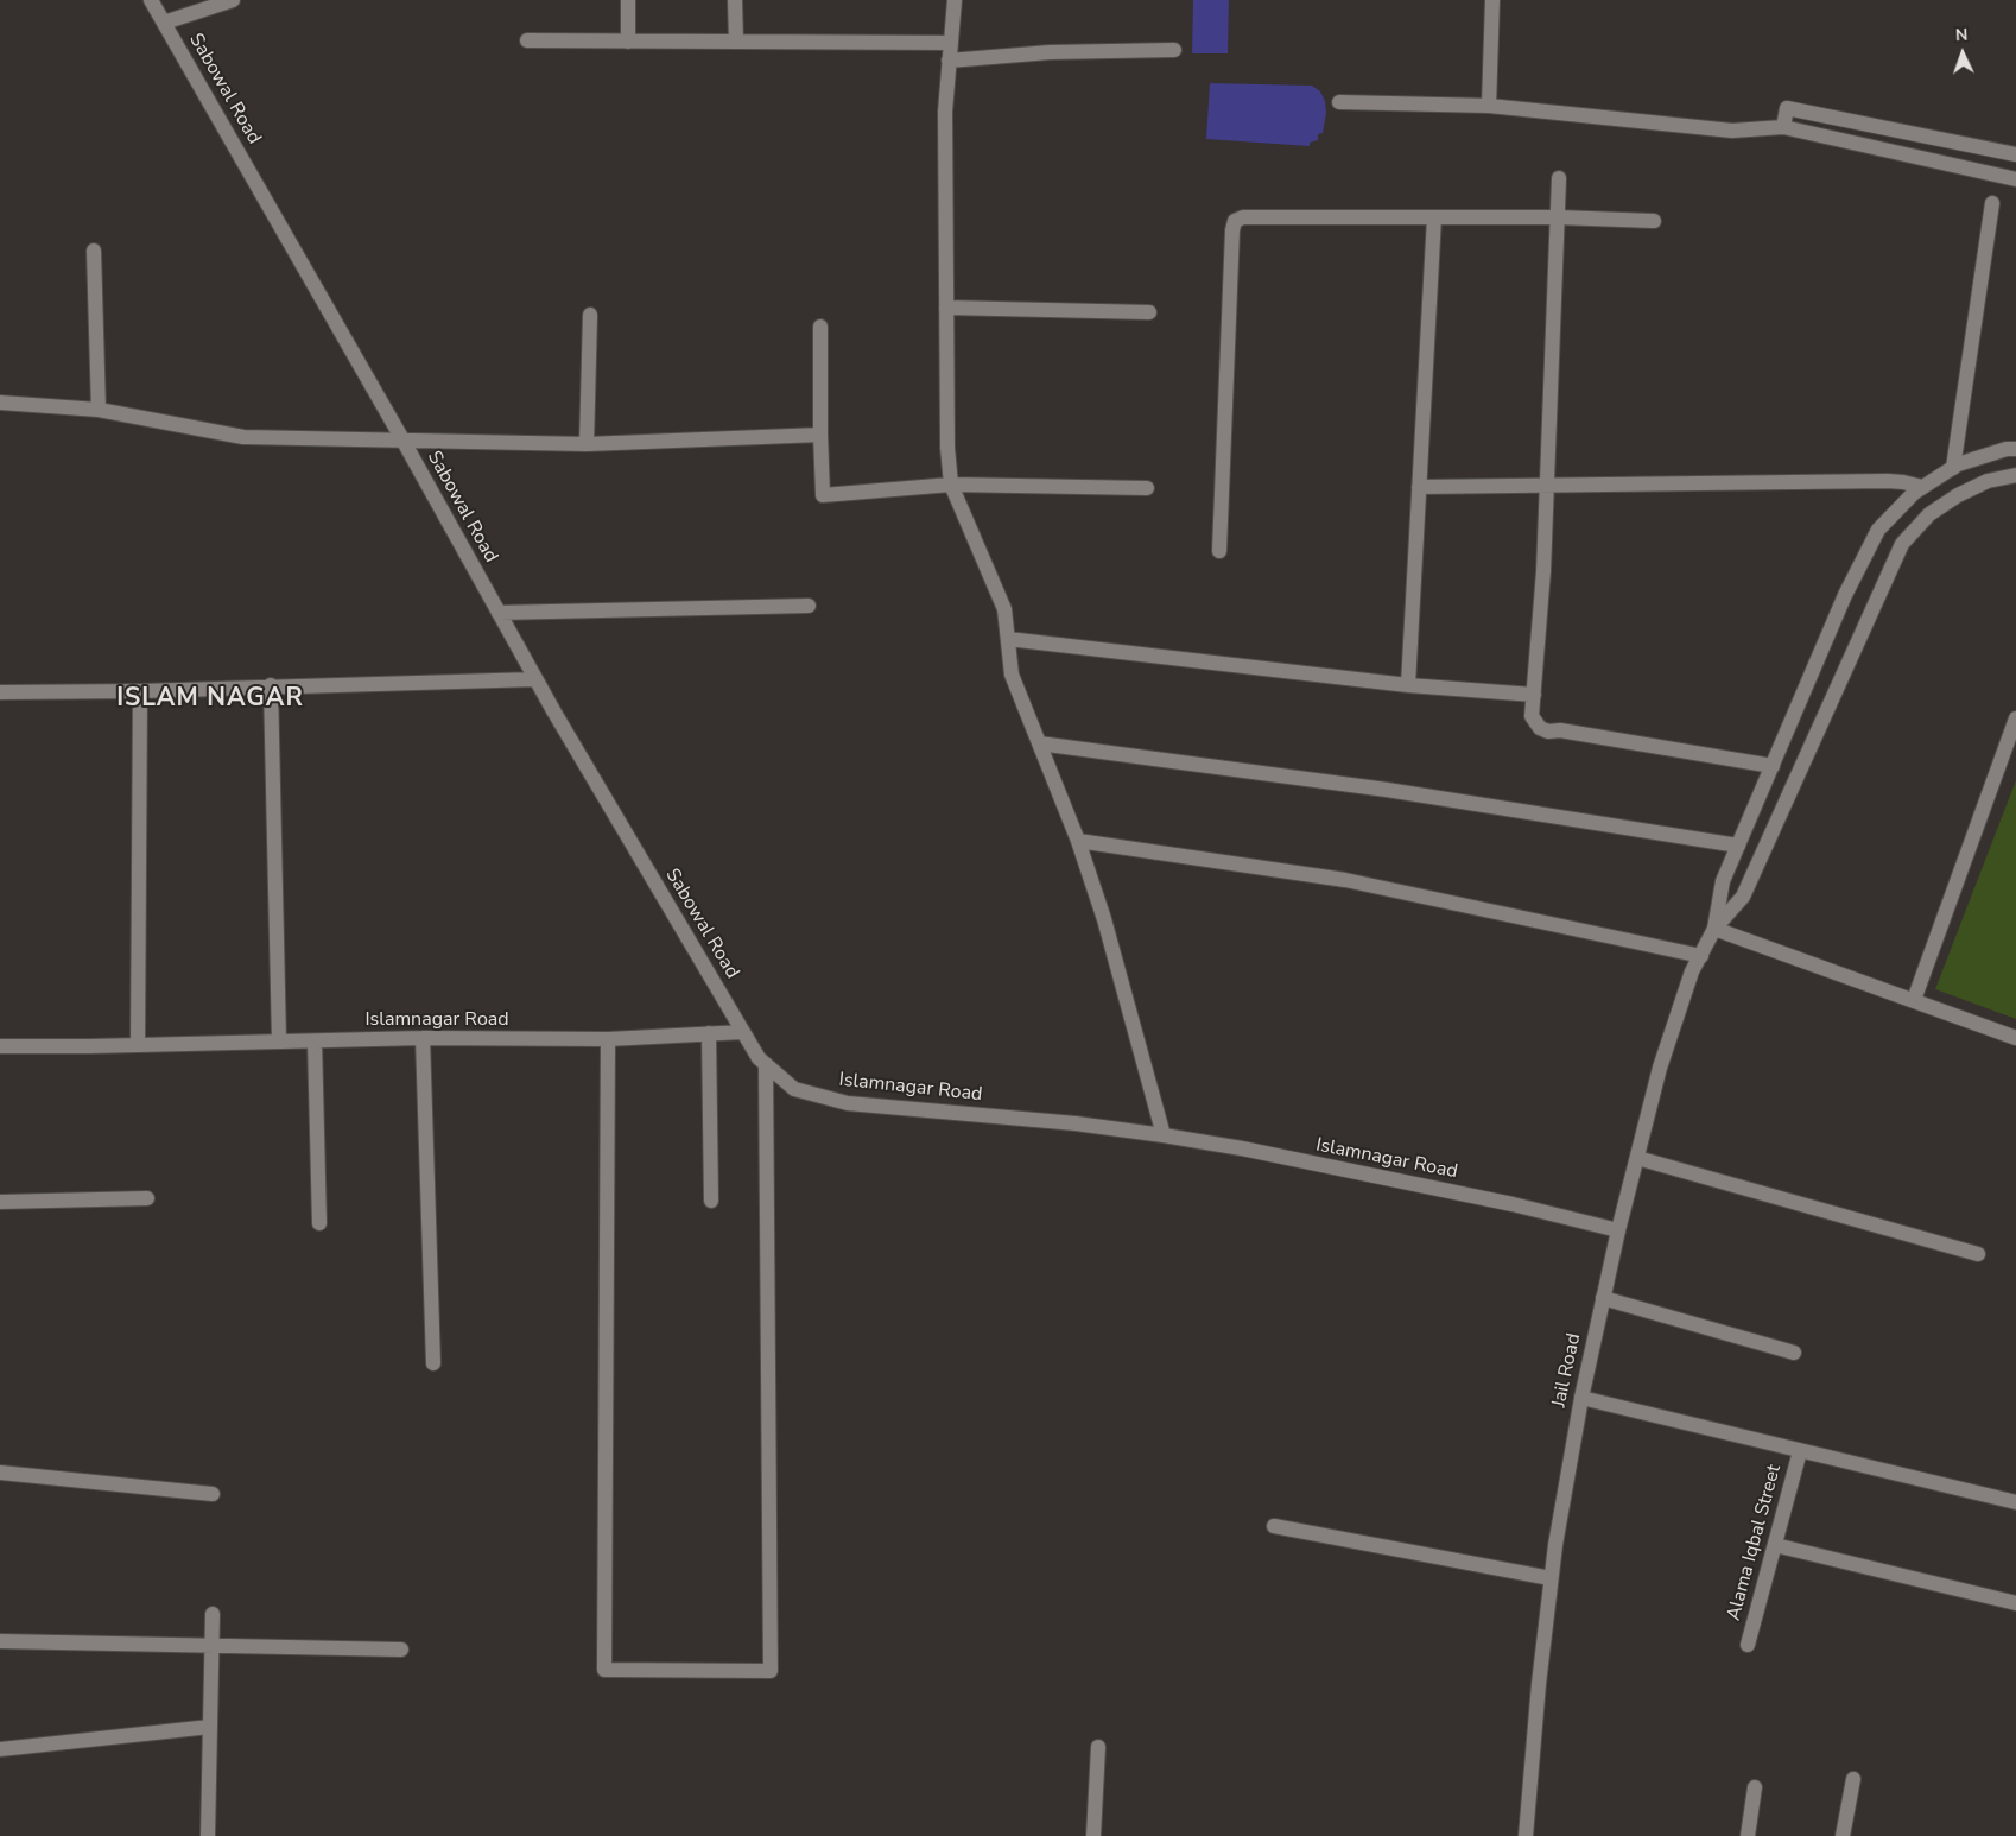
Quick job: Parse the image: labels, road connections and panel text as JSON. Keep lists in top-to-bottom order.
{
  "streets": {
    "street": [
      "Sabowal Road",
      "Islamnagar Road",
      "Jail Road",
      "Alama Iqbal Street"
    ]
  },
  "crossings": [
    ["Sabowal Road", "Islamnagar Road"],
    ["Islamnagar Road", "Jail Road"]
  ],
  "districts": ["ISLAM NAGAR"],
  "north": "top"
}
